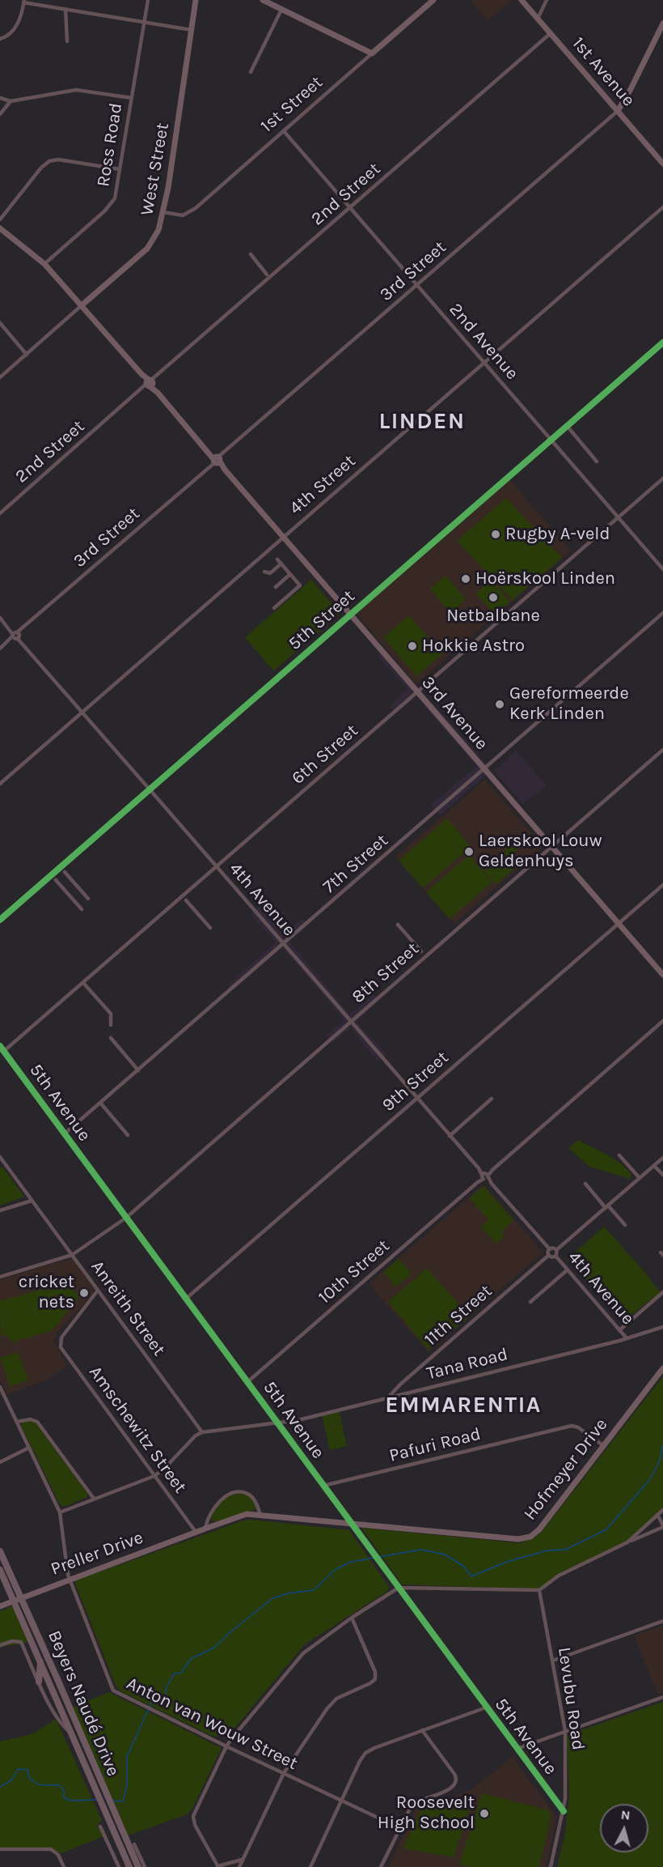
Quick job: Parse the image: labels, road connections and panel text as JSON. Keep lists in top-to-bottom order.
{
  "streets": {
    "main road": [
      "1st Avenue",
      "1st Street",
      "West Street",
      "3rd Avenue",
      "Hofmeyer Drive",
      "Preller Drive",
      "Beyers Naudé Drive"
    ],
    "street": [
      "Ross Road",
      "2nd Street",
      "3rd Street",
      "2nd Avenue",
      "4th Street",
      "5th Street",
      "6th Street",
      "7th Street",
      "4th Avenue",
      "8th Street",
      "9th Street",
      "5th Avenue",
      "10th Street",
      "Anreith Street",
      "11th Street",
      "Tana Road",
      "Amschewitz Street",
      "Pafuri Road",
      "Levubu Road",
      "Anton van Wouw Street"
    ]
  },
  "crossings": [
    ["1st Avenue", "2nd Street"],
    ["1st Avenue", "3rd Street"],
    ["1st Street", "West Street"],
    ["1st Street", "2nd Avenue"],
    ["Ross Road", "3rd Avenue"],
    ["West Street", "3rd Avenue"],
    ["2nd Street", "2nd Avenue"],
    ["2nd Street", "3rd Avenue"],
    ["3rd Street", "2nd Avenue"],
    ["3rd Street", "3rd Avenue"],
    ["3rd Street", "4th Avenue"],
    ["2nd Avenue", "4th Street"],
    ["2nd Avenue", "5th Street"],
    ["2nd Avenue", "6th Street"],
    ["4th Street", "3rd Avenue"],
    ["4th Street", "4th Avenue"],
    ["5th Street", "3rd Avenue"],
    ["5th Street", "4th Avenue"],
    ["3rd Avenue", "6th Street"],
    ["3rd Avenue", "7th Street"],
    ["3rd Avenue", "8th Street"],
    ["3rd Avenue", "9th Street"],
    ["6th Street", "4th Avenue"],
    ["6th Street", "5th Avenue"],
    ["7th Street", "4th Avenue"],
    ["7th Street", "5th Avenue"],
    ["4th Avenue", "8th Street"],
    ["4th Avenue", "9th Street"],
    ["4th Avenue", "10th Street"],
    ["4th Avenue", "11th Street"],
    ["4th Avenue", "Tana Road"],
    ["8th Street", "5th Avenue"],
    ["8th Street", "Anreith Street"],
    ["9th Street", "5th Avenue"],
    ["5th Avenue", "10th Street"],
    ["5th Avenue", "Tana Road"],
    ["5th Avenue", "Pafuri Road"],
    ["5th Avenue", "Hofmeyer Drive"],
    ["5th Avenue", "Preller Drive"],
    ["5th Avenue", "Levubu Road"],
    ["Anreith Street", "Tana Road"],
    ["Anreith Street", "Amschewitz Street"],
    ["11th Street", "Tana Road"],
    ["Amschewitz Street", "Preller Drive"],
    ["Pafuri Road", "Hofmeyer Drive"],
    ["Hofmeyer Drive", "Preller Drive"],
    ["Preller Drive", "Beyers Naudé Drive"],
    ["Preller Drive", "Anton van Wouw Street"]
  ],
  "districts": ["LINDEN", "EMMARENTIA"],
  "places": [
    "Rugby A-veld",
    "Hoërskool Linden",
    "Netbalbane",
    "Hokkie Astro",
    "Gereformeerde Kerk Linden",
    "Laerskool Louw Geldenhuys",
    "cricket nets",
    "Roosevelt High School"
  ],
  "north": "top"
}
